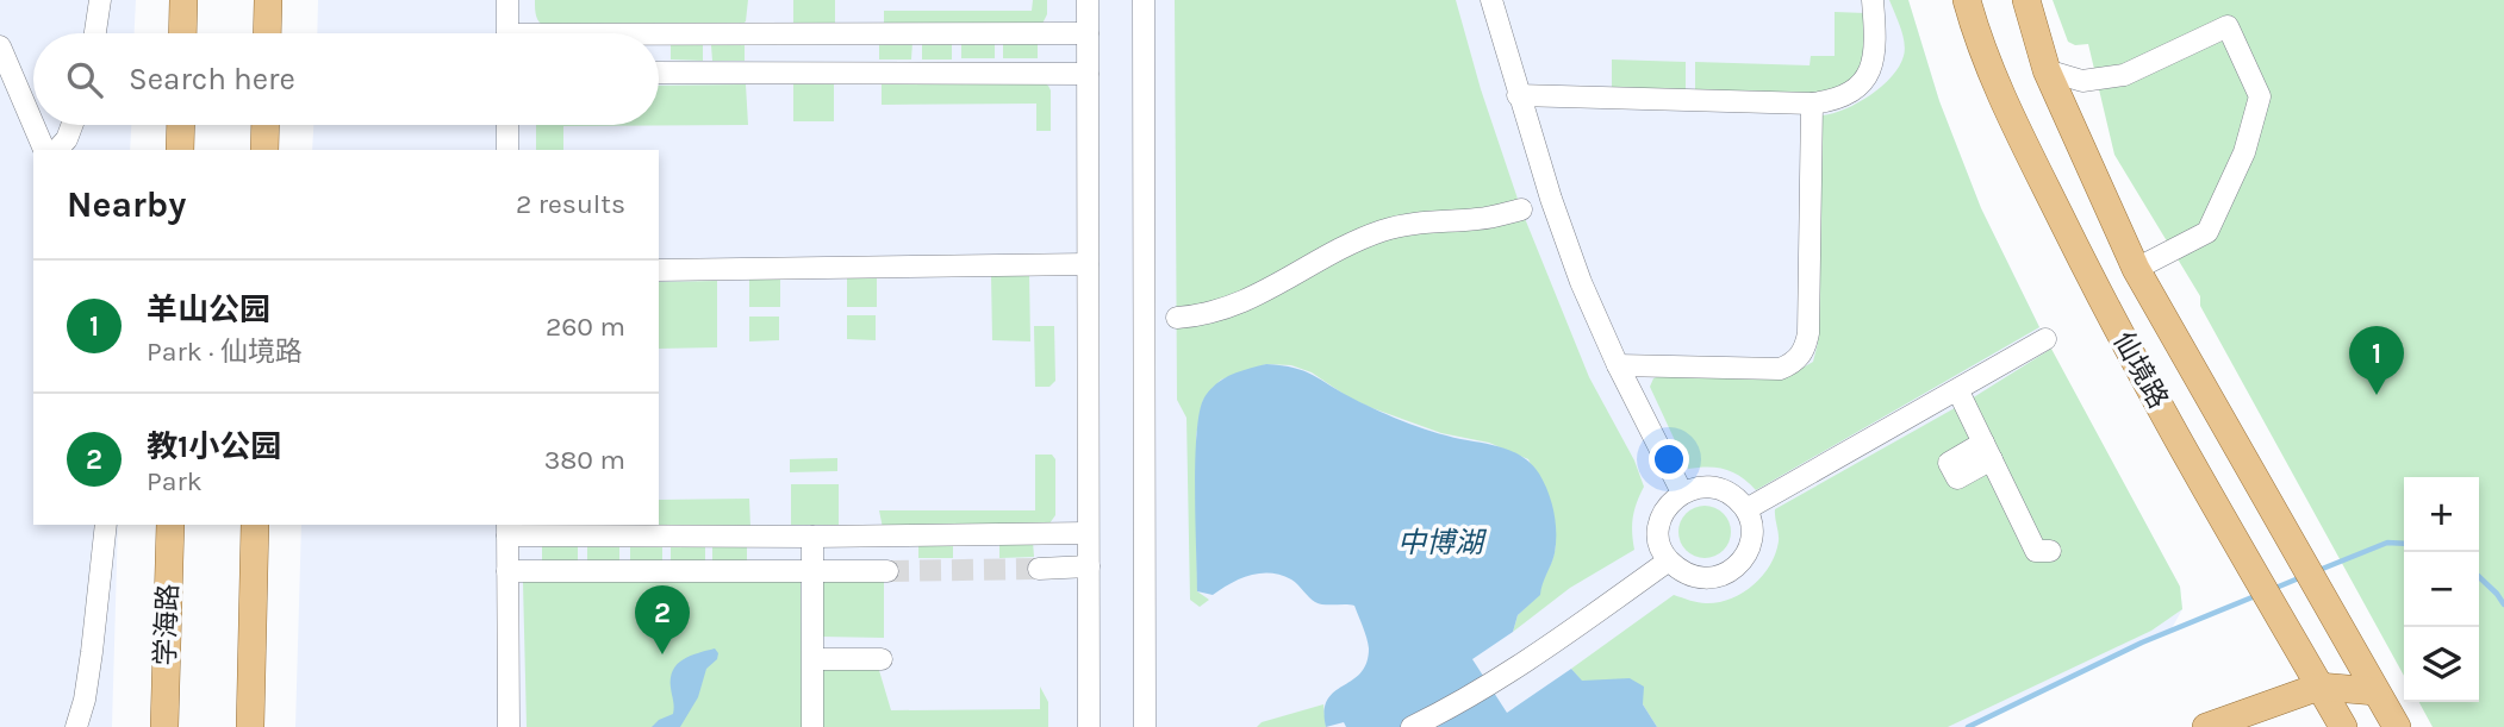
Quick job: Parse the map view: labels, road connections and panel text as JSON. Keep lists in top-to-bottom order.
{
  "streets": {
    "main road": ["仙境路", "学海路"]
  },
  "water": ["中博湖"],
  "page": {
    "search": "Search here",
    "heading": ["Nearby", "2 results"],
    "list": [
      {
        "mark": "1",
        "name": "羊山公园",
        "note": "Park · 仙境路",
        "value": "260 m"
      },
      {
        "mark": "2",
        "name": "教1小公园",
        "note": "Park",
        "value": "380 m"
      }
    ],
    "pins": ["1", "2"],
    "map_buttons": ["+", "−"]
  }
}
